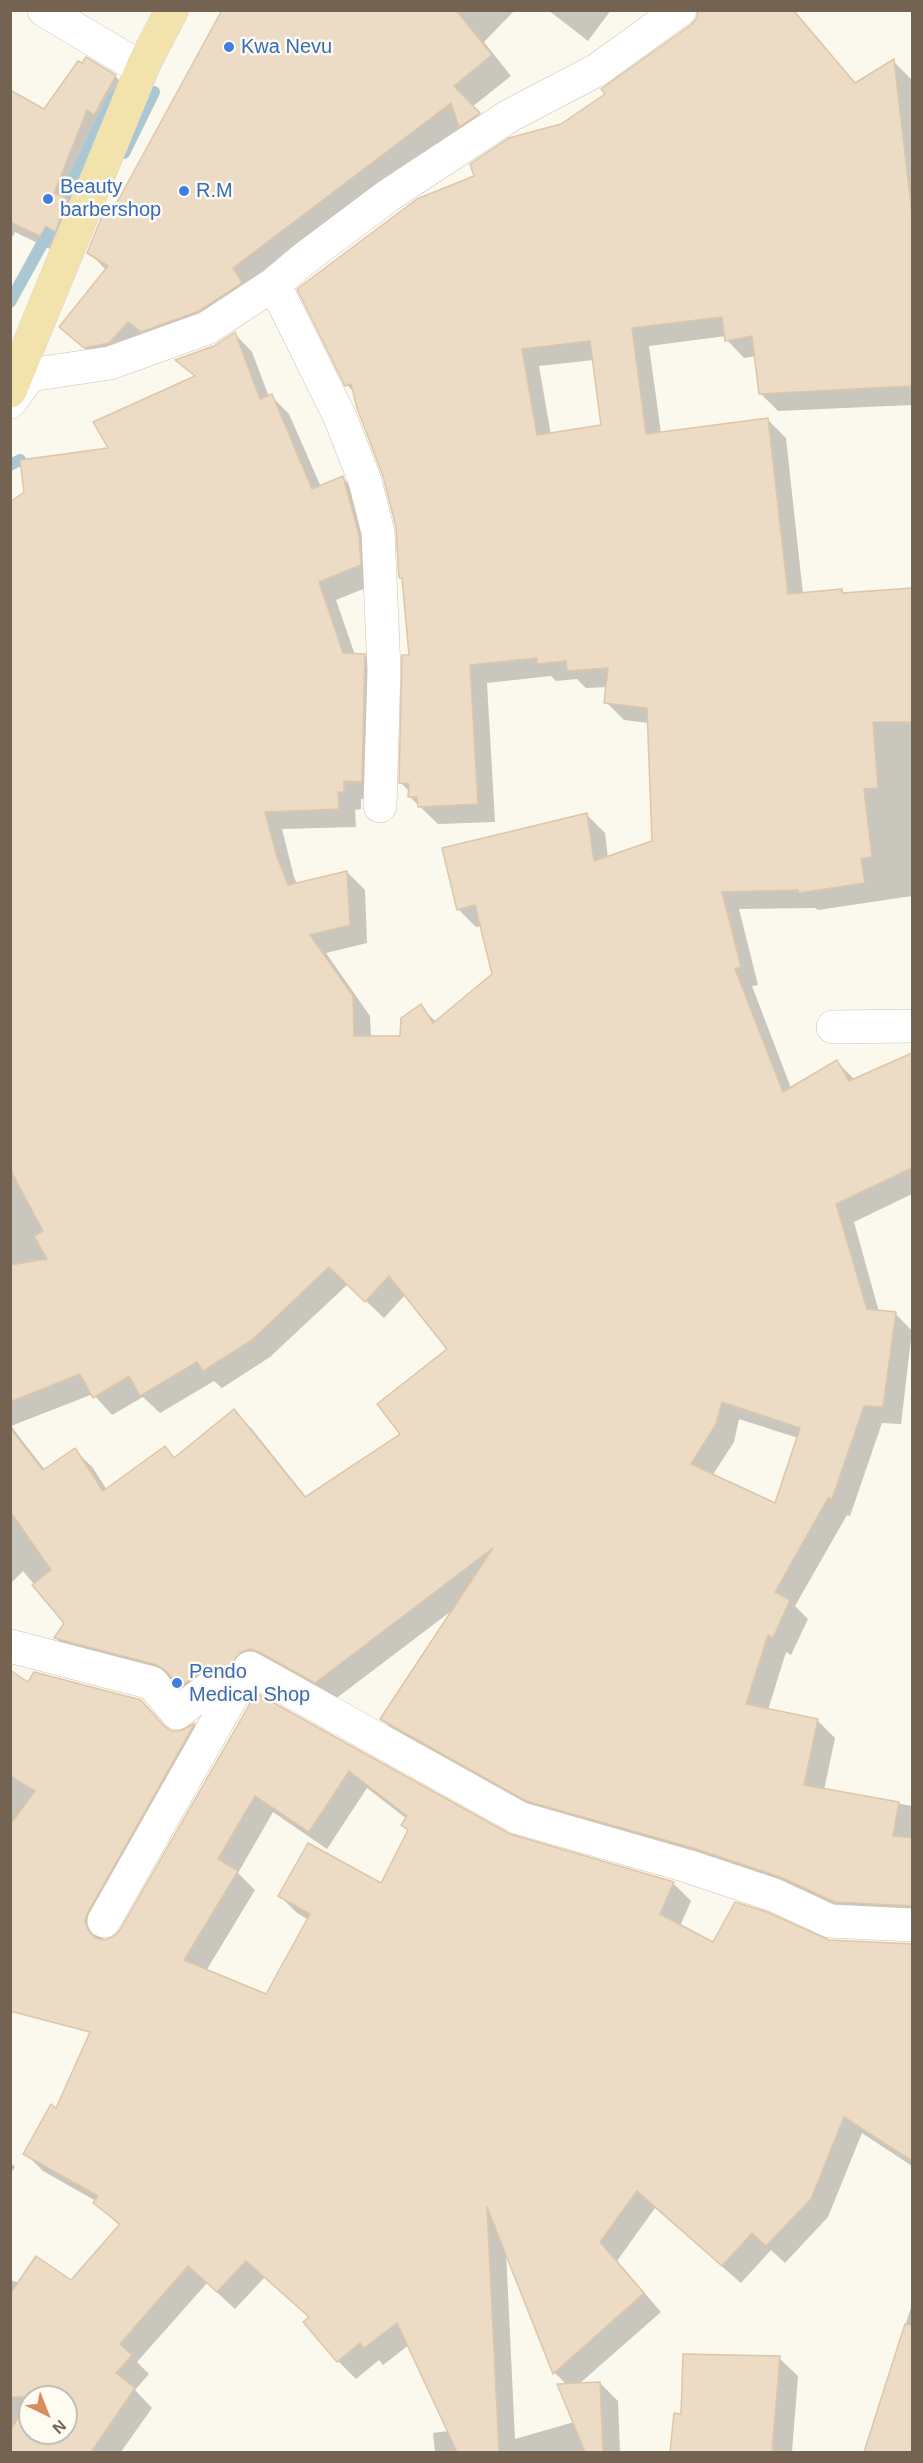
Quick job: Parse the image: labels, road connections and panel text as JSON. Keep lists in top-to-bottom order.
{
  "places": [
    "Kwa Nevu",
    "R.M",
    "Beauty barbershop",
    "Pendo Medical Shop"
  ],
  "north": "bottom right"
}
